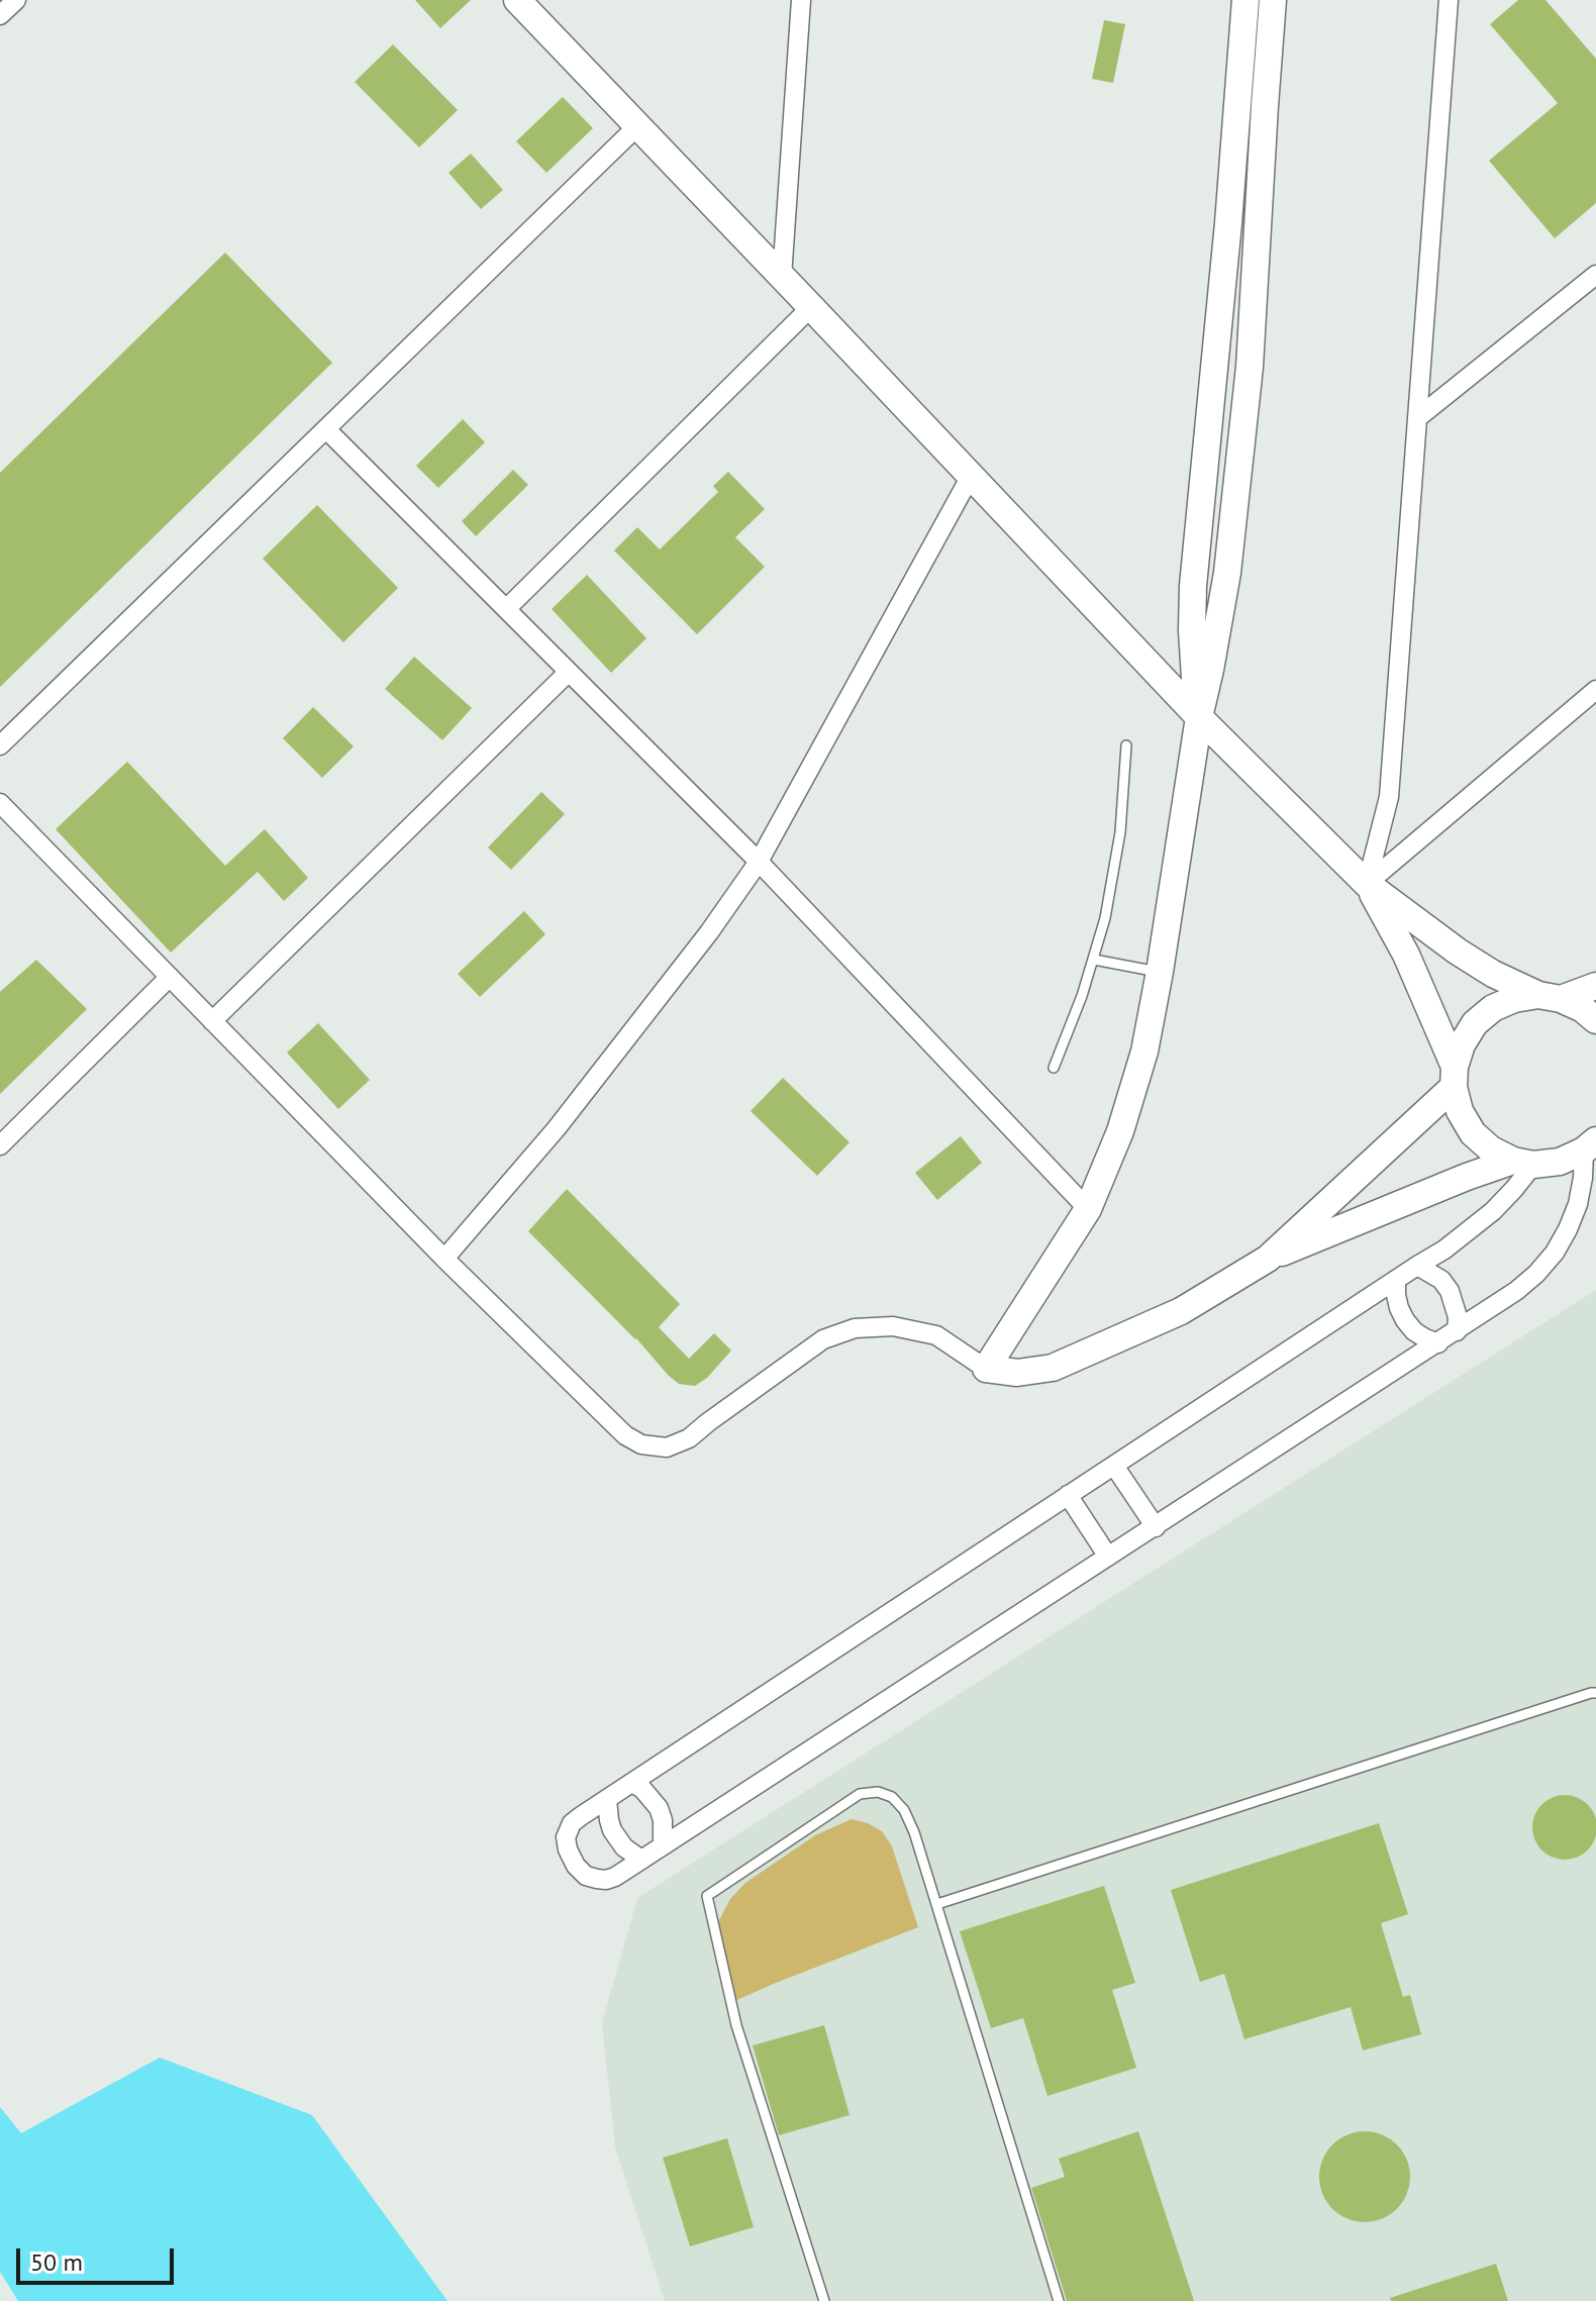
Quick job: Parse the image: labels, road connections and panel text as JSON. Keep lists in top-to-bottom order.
{
  "scale_bar": "50 m"
}
